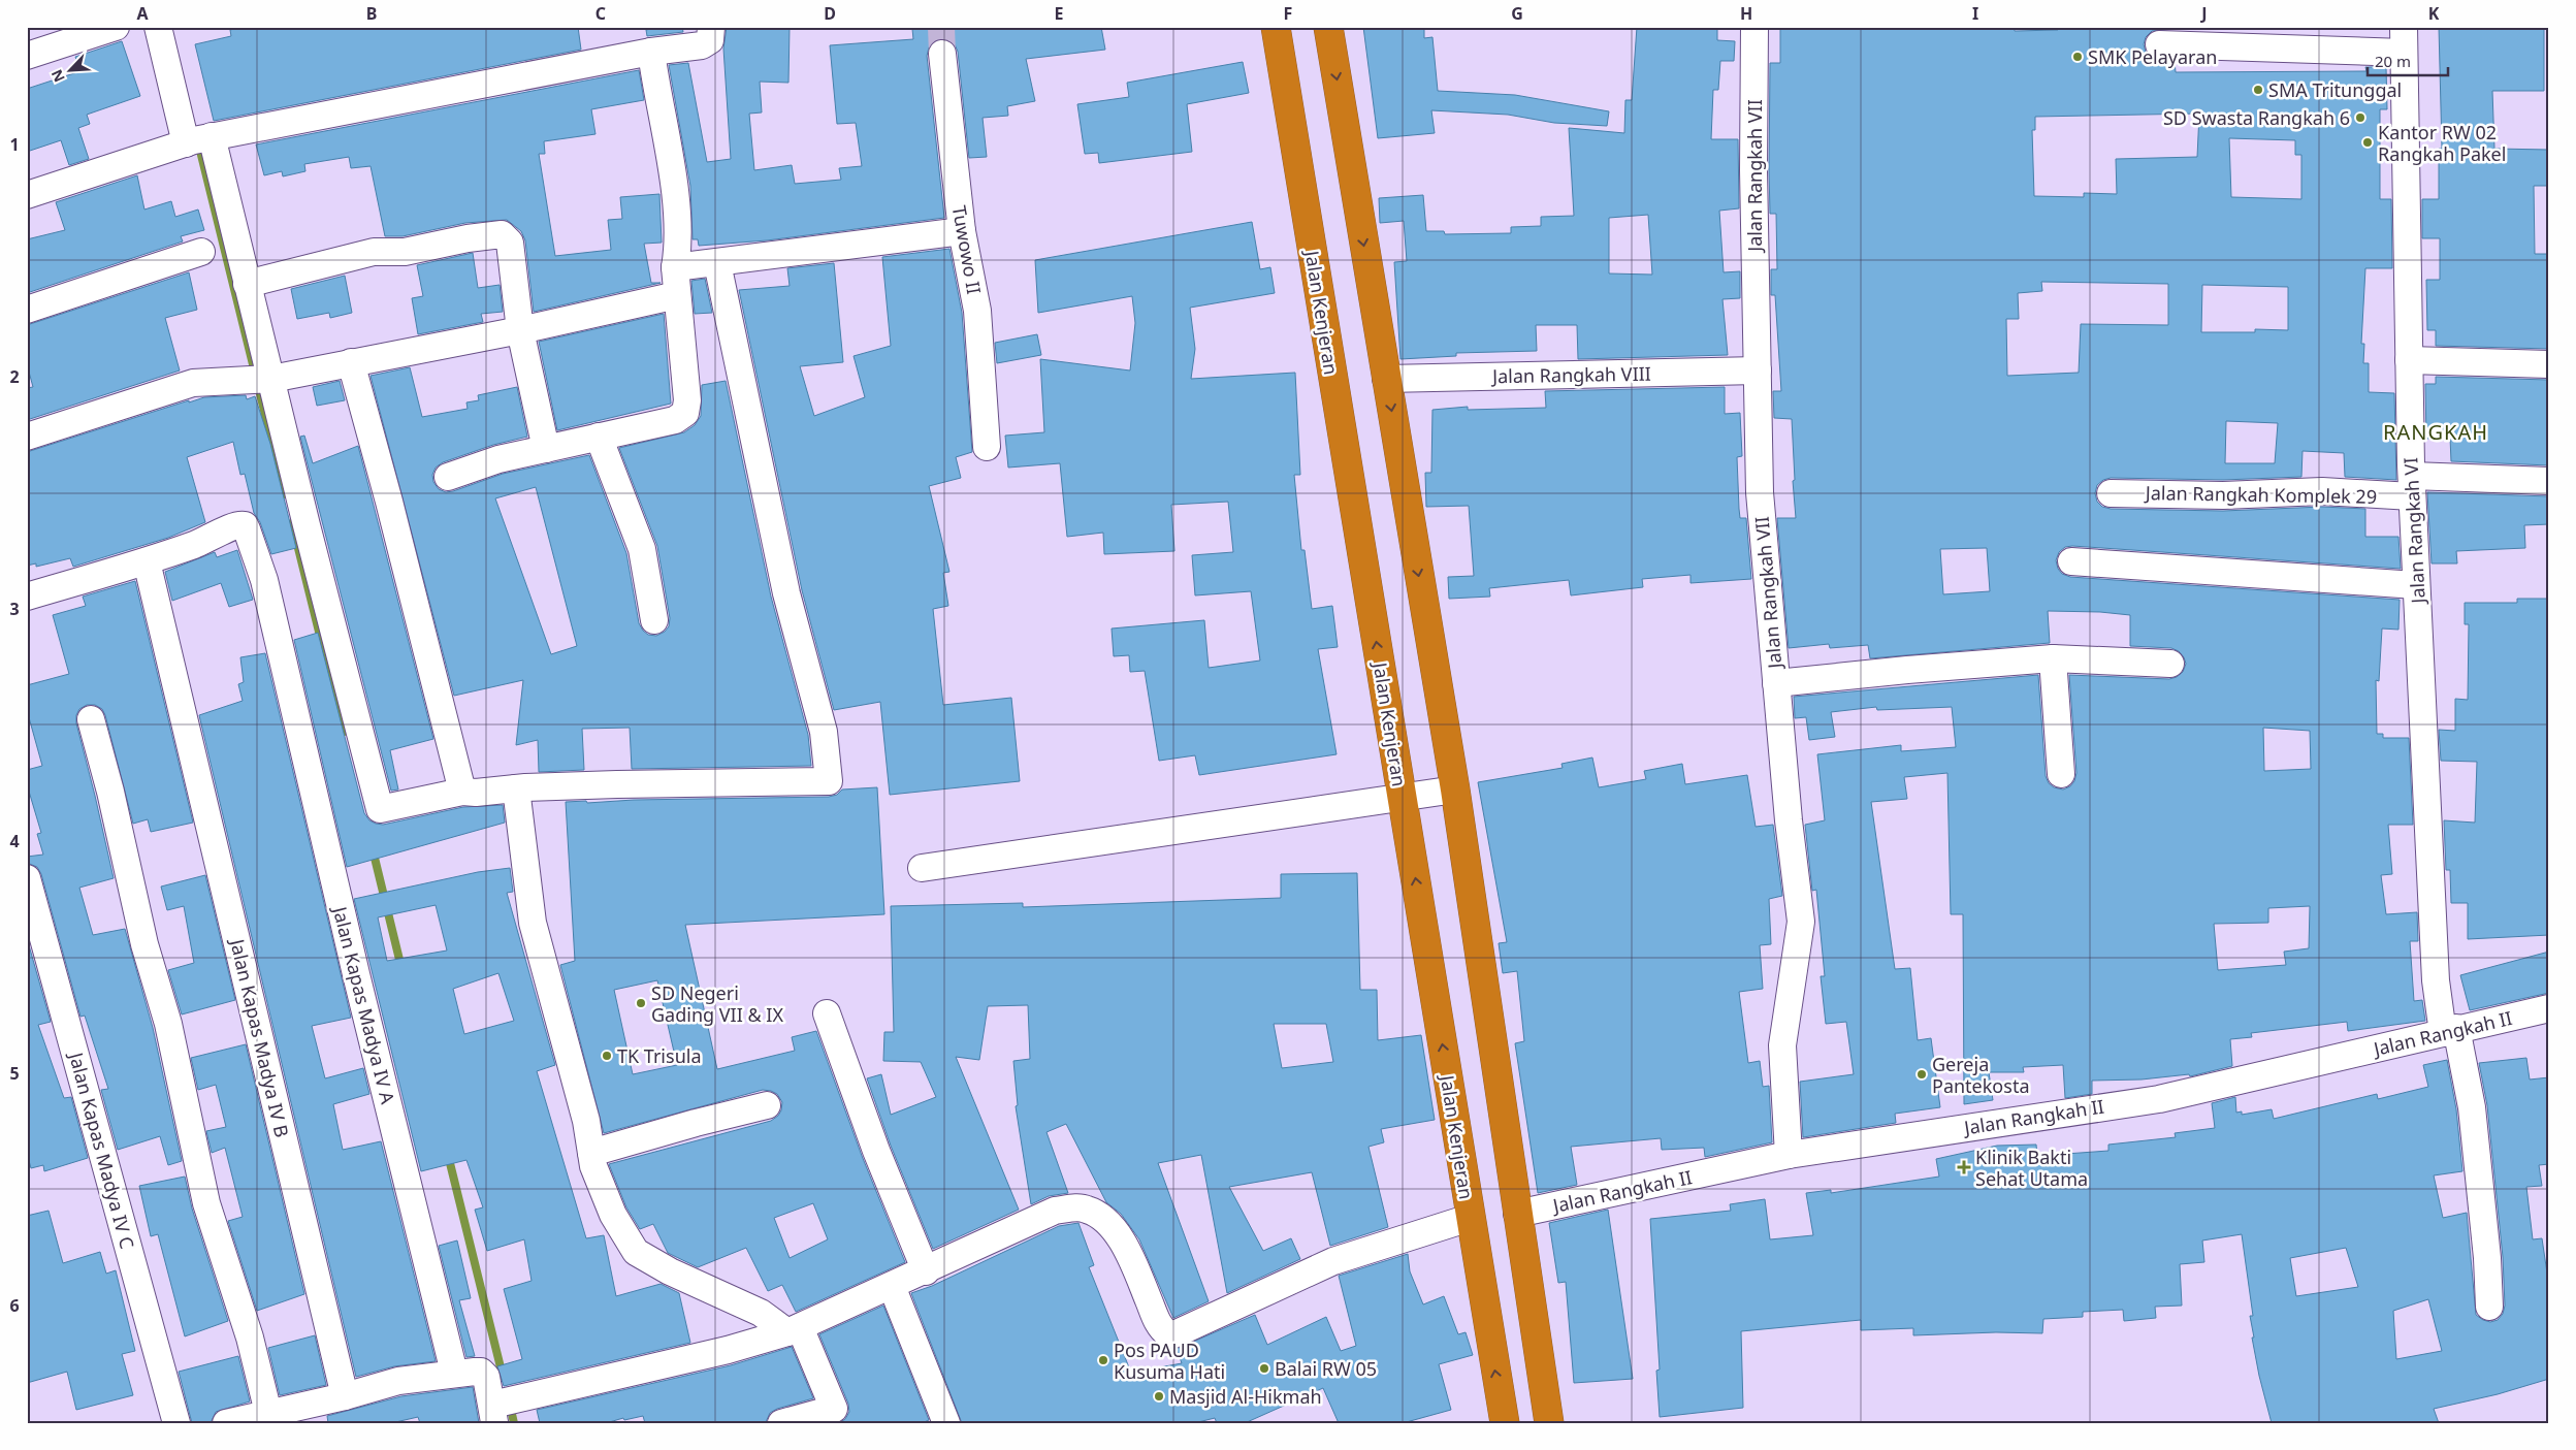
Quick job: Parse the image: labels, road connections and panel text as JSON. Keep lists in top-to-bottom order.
{
  "streets": {
    "highway": ["Jalan Kenjeran"],
    "street": [
      "Jalan Rangkah VII",
      "Tuwowo II",
      "Jalan Rangkah VIII",
      "Jalan Rangkah Komplek 29",
      "Jalan Rangkah VI",
      "Jalan Kapas Madya IV A",
      "Jalan Rangkah II",
      "Jalan Kapas Madya IV B",
      "Jalan Kapas Madya IV C"
    ]
  },
  "crossings": [
    ["Jalan Rangkah VII", "Jalan Rangkah VIII"],
    ["Jalan Rangkah VII", "Jalan Rangkah II"],
    ["Jalan Rangkah Komplek 29", "Jalan Rangkah VI"],
    ["Jalan Rangkah VI", "Jalan Rangkah II"],
    ["Jalan Kapas Madya IV A", "Jalan Kapas Madya IV B"]
  ],
  "districts": ["RANGKAH"],
  "places": {
    "other": [
      "SMK Pelayaran",
      "SMA Tritunggal",
      "SD Swasta Rangkah 6",
      "Kantor RW 02 Rangkah Pakel",
      "SD Negeri Gading VII & IX",
      "TK Trisula",
      "Gereja Pantekosta",
      "Pos PAUD Kusuma Hati",
      "Balai RW 05",
      "Masjid Al-Hikmah"
    ],
    "health": ["Klinik Bakti Sehat Utama"]
  },
  "scale_bar": "20 m",
  "north": "bottom left",
  "grid": {
    "columns": [
      "A",
      "B",
      "C",
      "D",
      "E",
      "F",
      "G",
      "H",
      "I",
      "J",
      "K"
    ],
    "rows": [
      "1",
      "2",
      "3",
      "4",
      "5",
      "6"
    ]
  }
}
